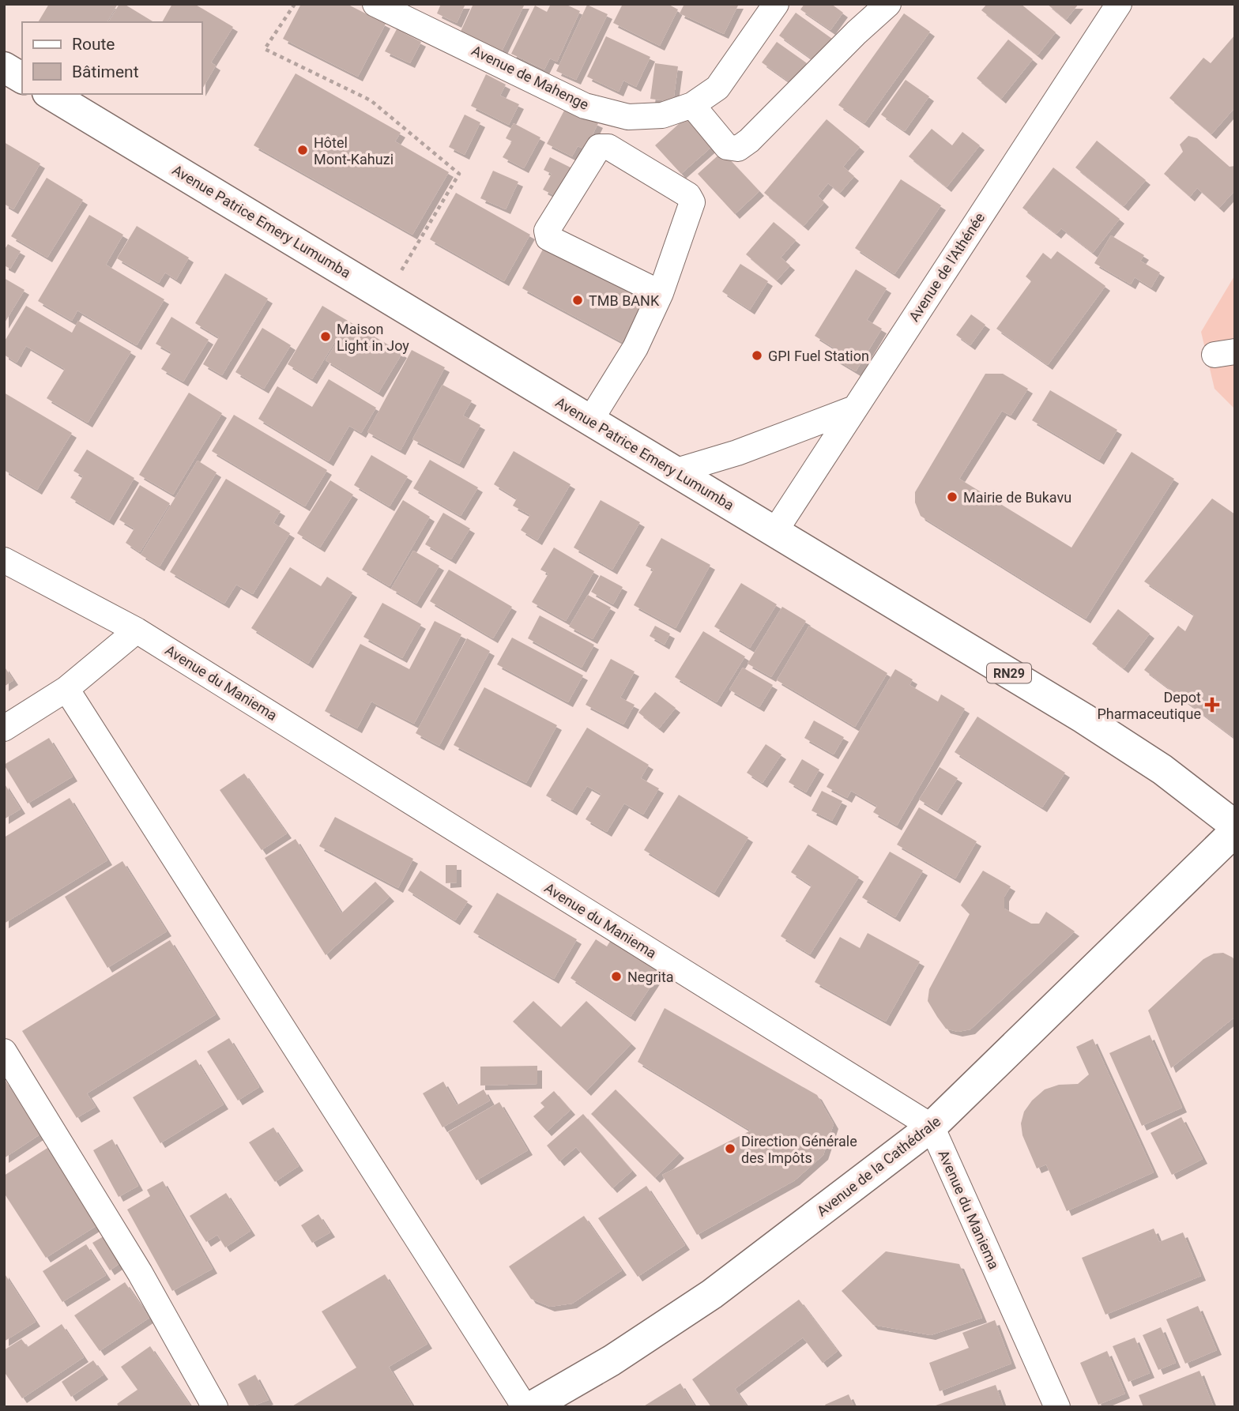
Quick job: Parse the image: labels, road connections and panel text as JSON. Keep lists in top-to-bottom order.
{
  "streets": {
    "main road": ["Avenue Patrice Emery Lumumba", "RN29", "Avenue de la Cathédrale"],
    "street": ["Avenue de Mahenge", "Avenue de l'Athénée", "Avenue du Maniema"]
  },
  "crossings": [
    ["Avenue Patrice Emery Lumumba", "Avenue de l'Athénée"],
    ["Avenue du Maniema", "Avenue de la Cathédrale"]
  ],
  "places": {
    "other": [
      "Hôtel Mont-Kahuzi",
      "TMB BANK",
      "Maison Light in Joy",
      "GPI Fuel Station",
      "Mairie de Bukavu",
      "Negrita",
      "Direction Générale des Impôts"
    ],
    "health": ["Depot Pharmaceutique"]
  },
  "legend": ["Route", "Bâtiment"]
}
